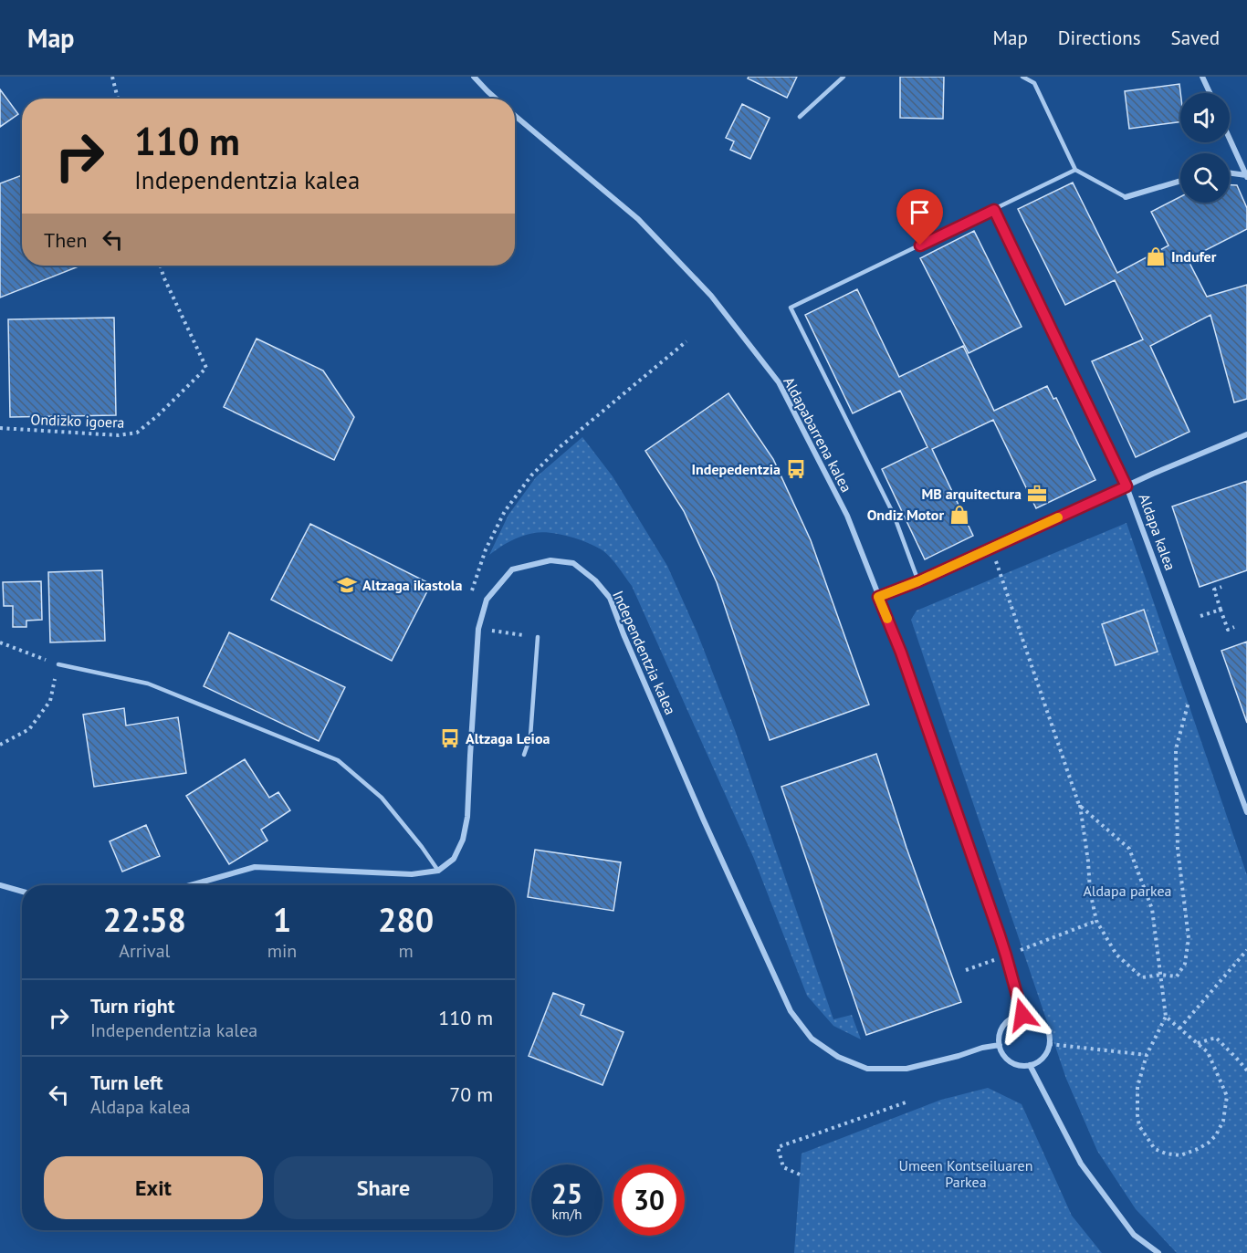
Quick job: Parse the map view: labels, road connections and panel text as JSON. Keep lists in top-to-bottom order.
{
  "streets": {
    "street": ["Aldapabarrena kalea", "Aldapa kalea", "Independentzia kalea"],
    "path": ["Ondizko igoera"]
  },
  "crossings": [
    ["Aldapabarrena kalea", "Independentzia kalea"]
  ],
  "parks": ["Aldapa parkea", "Umeen Kontseiluaren Parkea"],
  "places": {
    "shop": ["Indufer", "Ondiz Motor"],
    "bus stop": ["Indepedentzia", "Altzaga Leioa"],
    "office": ["MB arquitectura"],
    "school or university": ["Altzaga ikastola"]
  },
  "page": {
    "header": "Map",
    "nav": ["Map", "Directions", "Saved"],
    "turn": ["110 m", "Independentzia kalea"],
    "then": "Then",
    "eta": [
      "22:58",
      "Arrival",
      "1",
      "min",
      "280",
      "m"
    ],
    "list": [
      {
        "name": "Turn right",
        "note": "Independentzia kalea",
        "value": "110 m"
      },
      {
        "name": "Turn left",
        "note": "Aldapa kalea",
        "value": "70 m"
      }
    ],
    "buttons": ["Exit", "Share"],
    "speed": "25 km/h",
    "limit": "30"
  }
}
